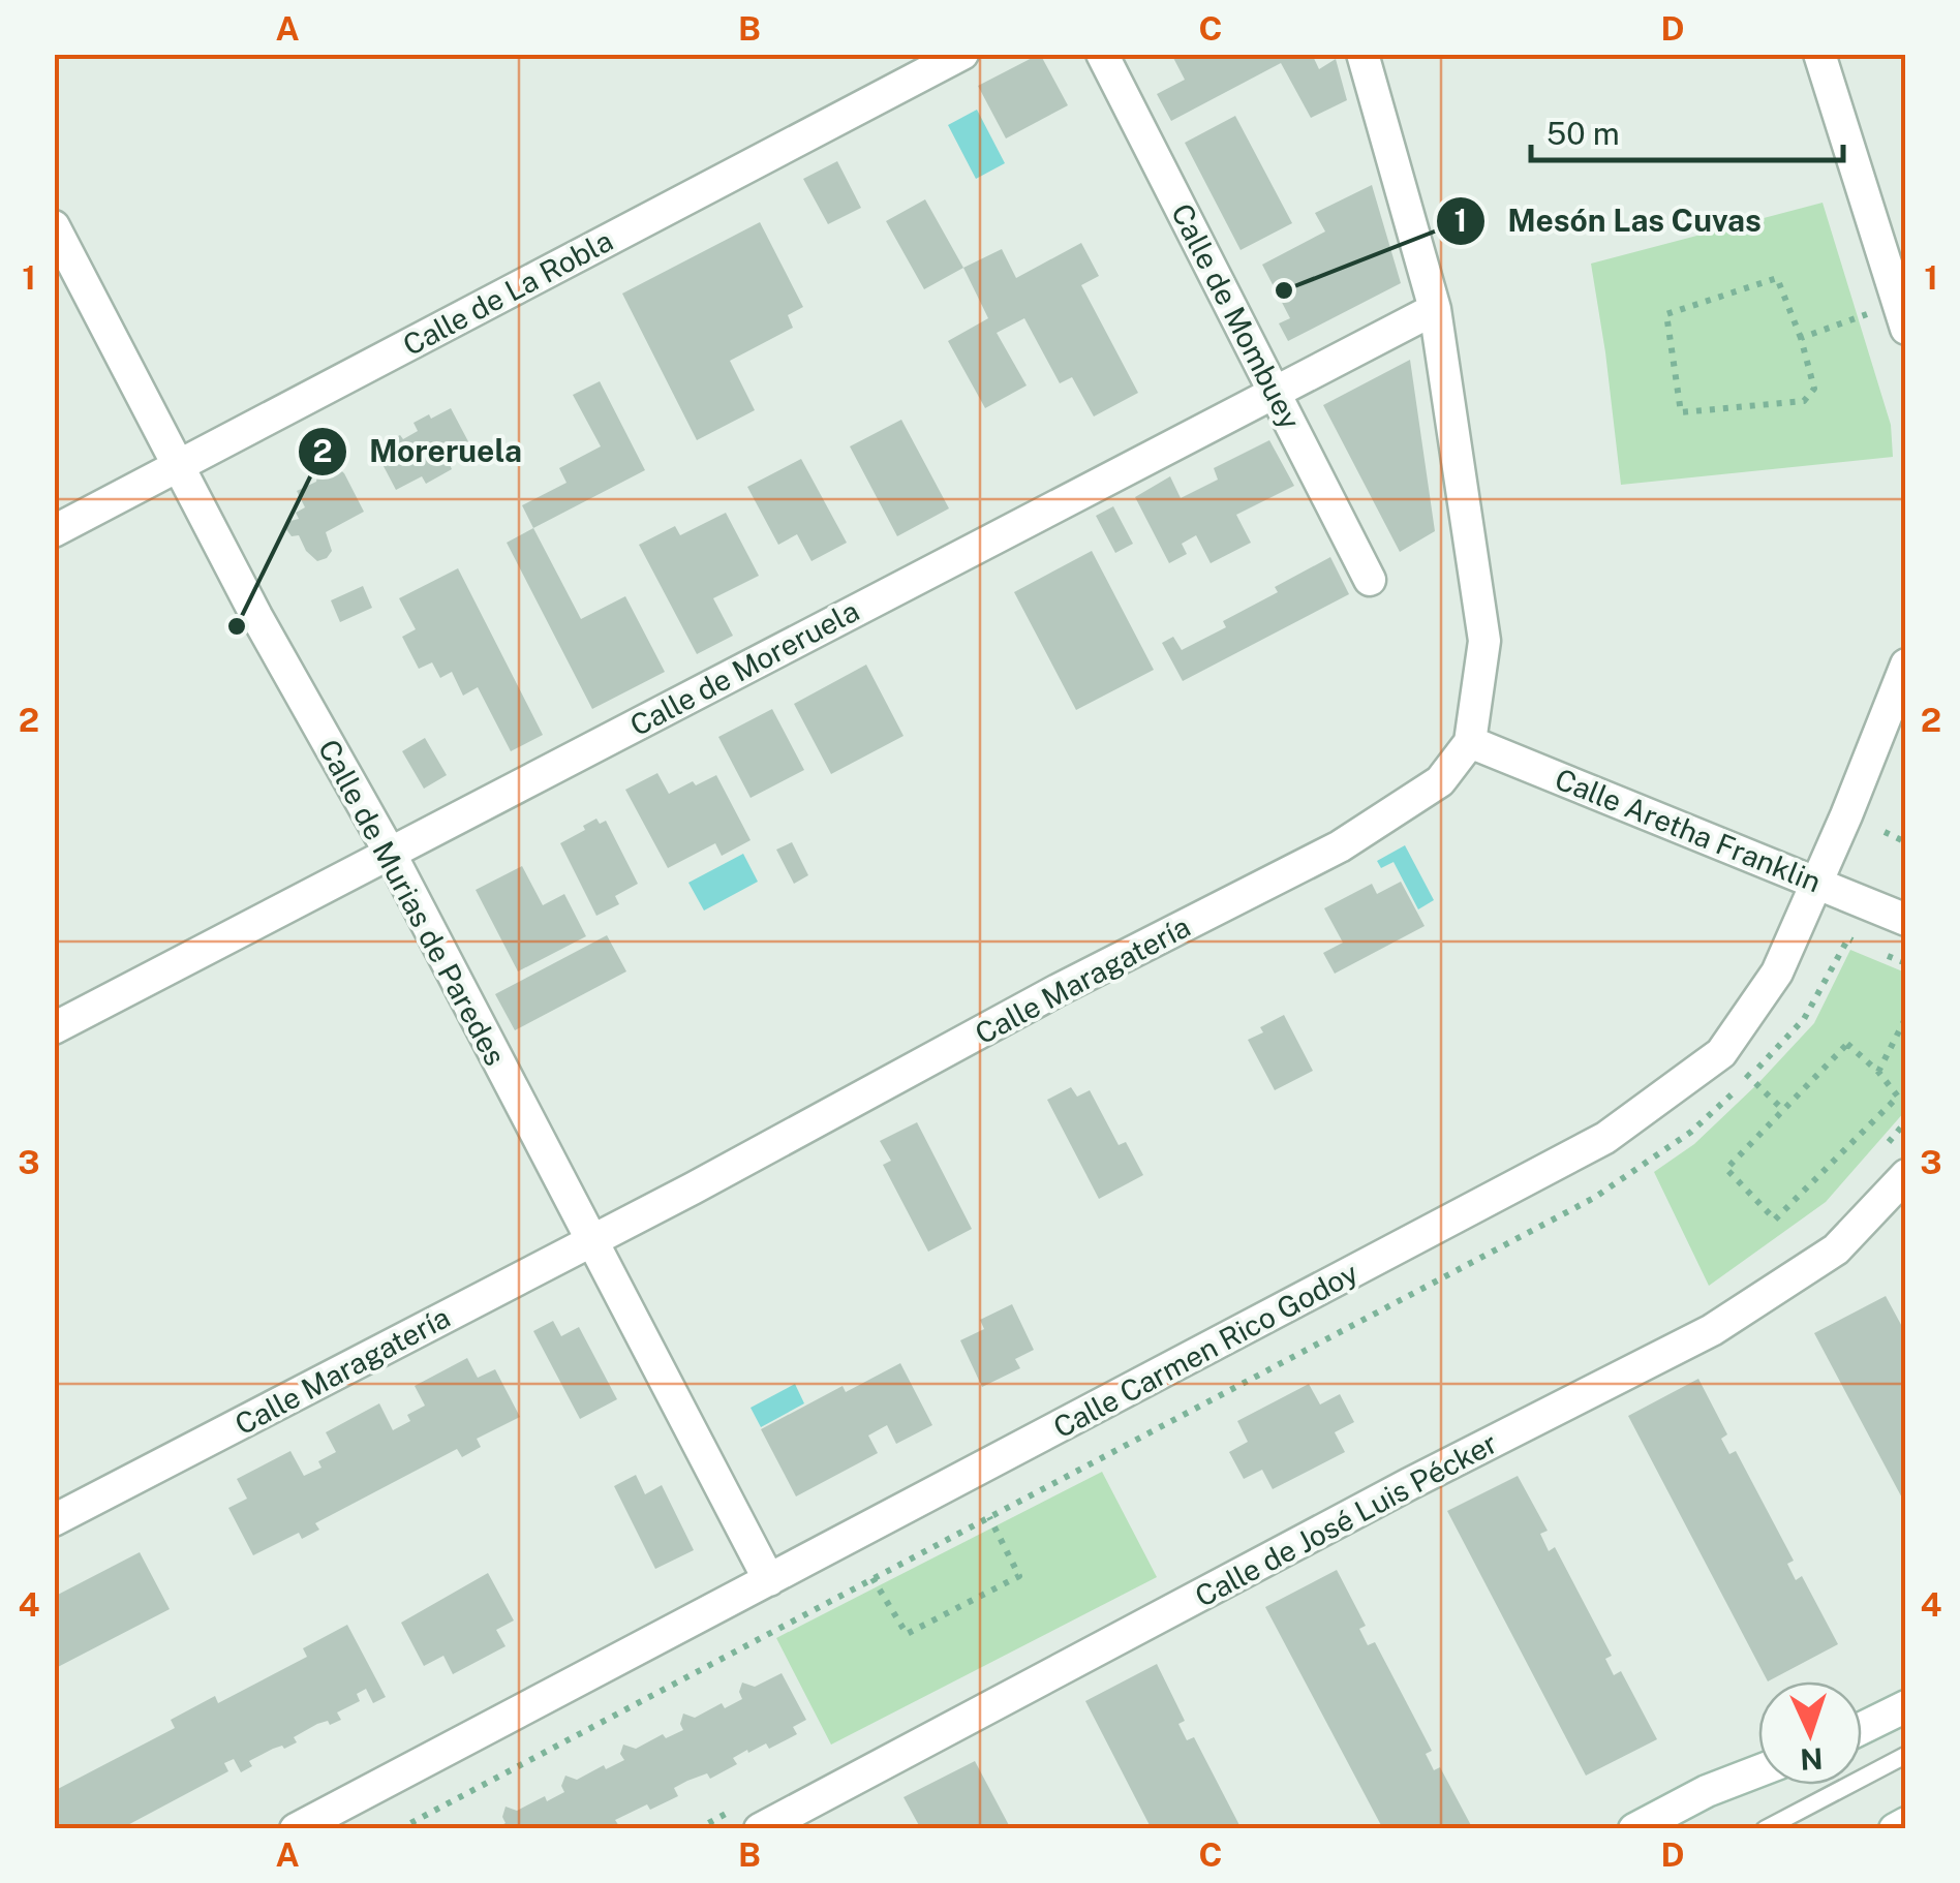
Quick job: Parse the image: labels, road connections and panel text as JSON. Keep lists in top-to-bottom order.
{
  "streets": {
    "street": [
      "Calle de La Robla",
      "Calle de Mombuey",
      "Calle de Moreruela",
      "Calle Aretha Franklin",
      "Calle de Murias de Paredes",
      "Calle Maragatería",
      "Calle Carmen Rico Godoy",
      "Calle de José Luis Pécker"
    ]
  },
  "crossings": [
    ["Calle de La Robla", "Calle de Murias de Paredes"],
    ["Calle de Mombuey", "Calle de Moreruela"],
    ["Calle de Moreruela", "Calle de Murias de Paredes"],
    ["Calle Aretha Franklin", "Calle Maragatería"],
    ["Calle Aretha Franklin", "Calle Carmen Rico Godoy"],
    ["Calle de Murias de Paredes", "Calle Maragatería"],
    ["Calle de Murias de Paredes", "Calle Carmen Rico Godoy"]
  ],
  "places": ["Mesón Las Cuvas", "Moreruela"],
  "scale_bar": "50 m",
  "north": "bottom",
  "grid": {
    "columns": [
      "A",
      "B",
      "C",
      "D"
    ],
    "rows": [
      "1",
      "2",
      "3",
      "4"
    ]
  }
}
